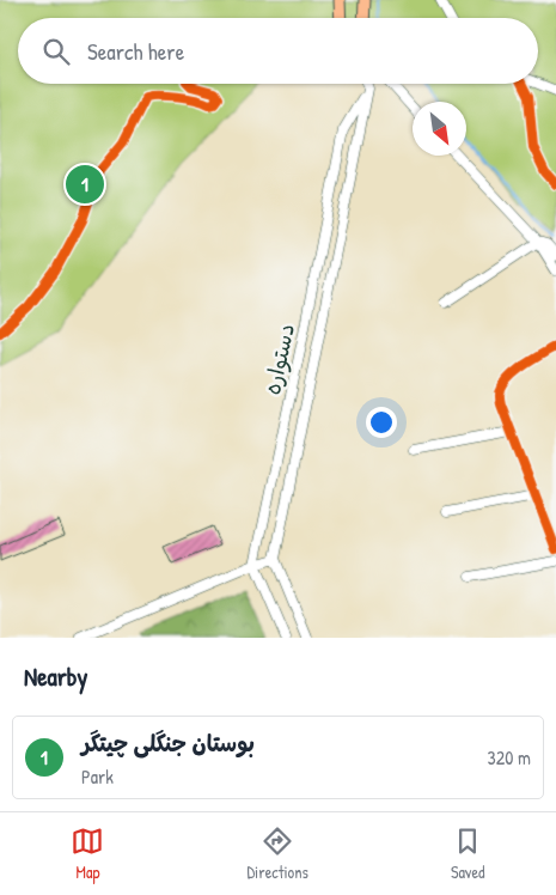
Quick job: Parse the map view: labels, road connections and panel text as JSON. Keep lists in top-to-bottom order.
{
  "streets": {
    "street": ["دستواره"]
  },
  "north": "bottom right",
  "page": {
    "search": "Search here",
    "pins": "1",
    "heading": "Nearby",
    "list": [
      {
        "mark": "1",
        "name": "بوستان جنگلی چیتگر",
        "note": "Park",
        "value": "320 m"
      }
    ],
    "nav": ["Map", "Directions", "Saved"]
  }
}
